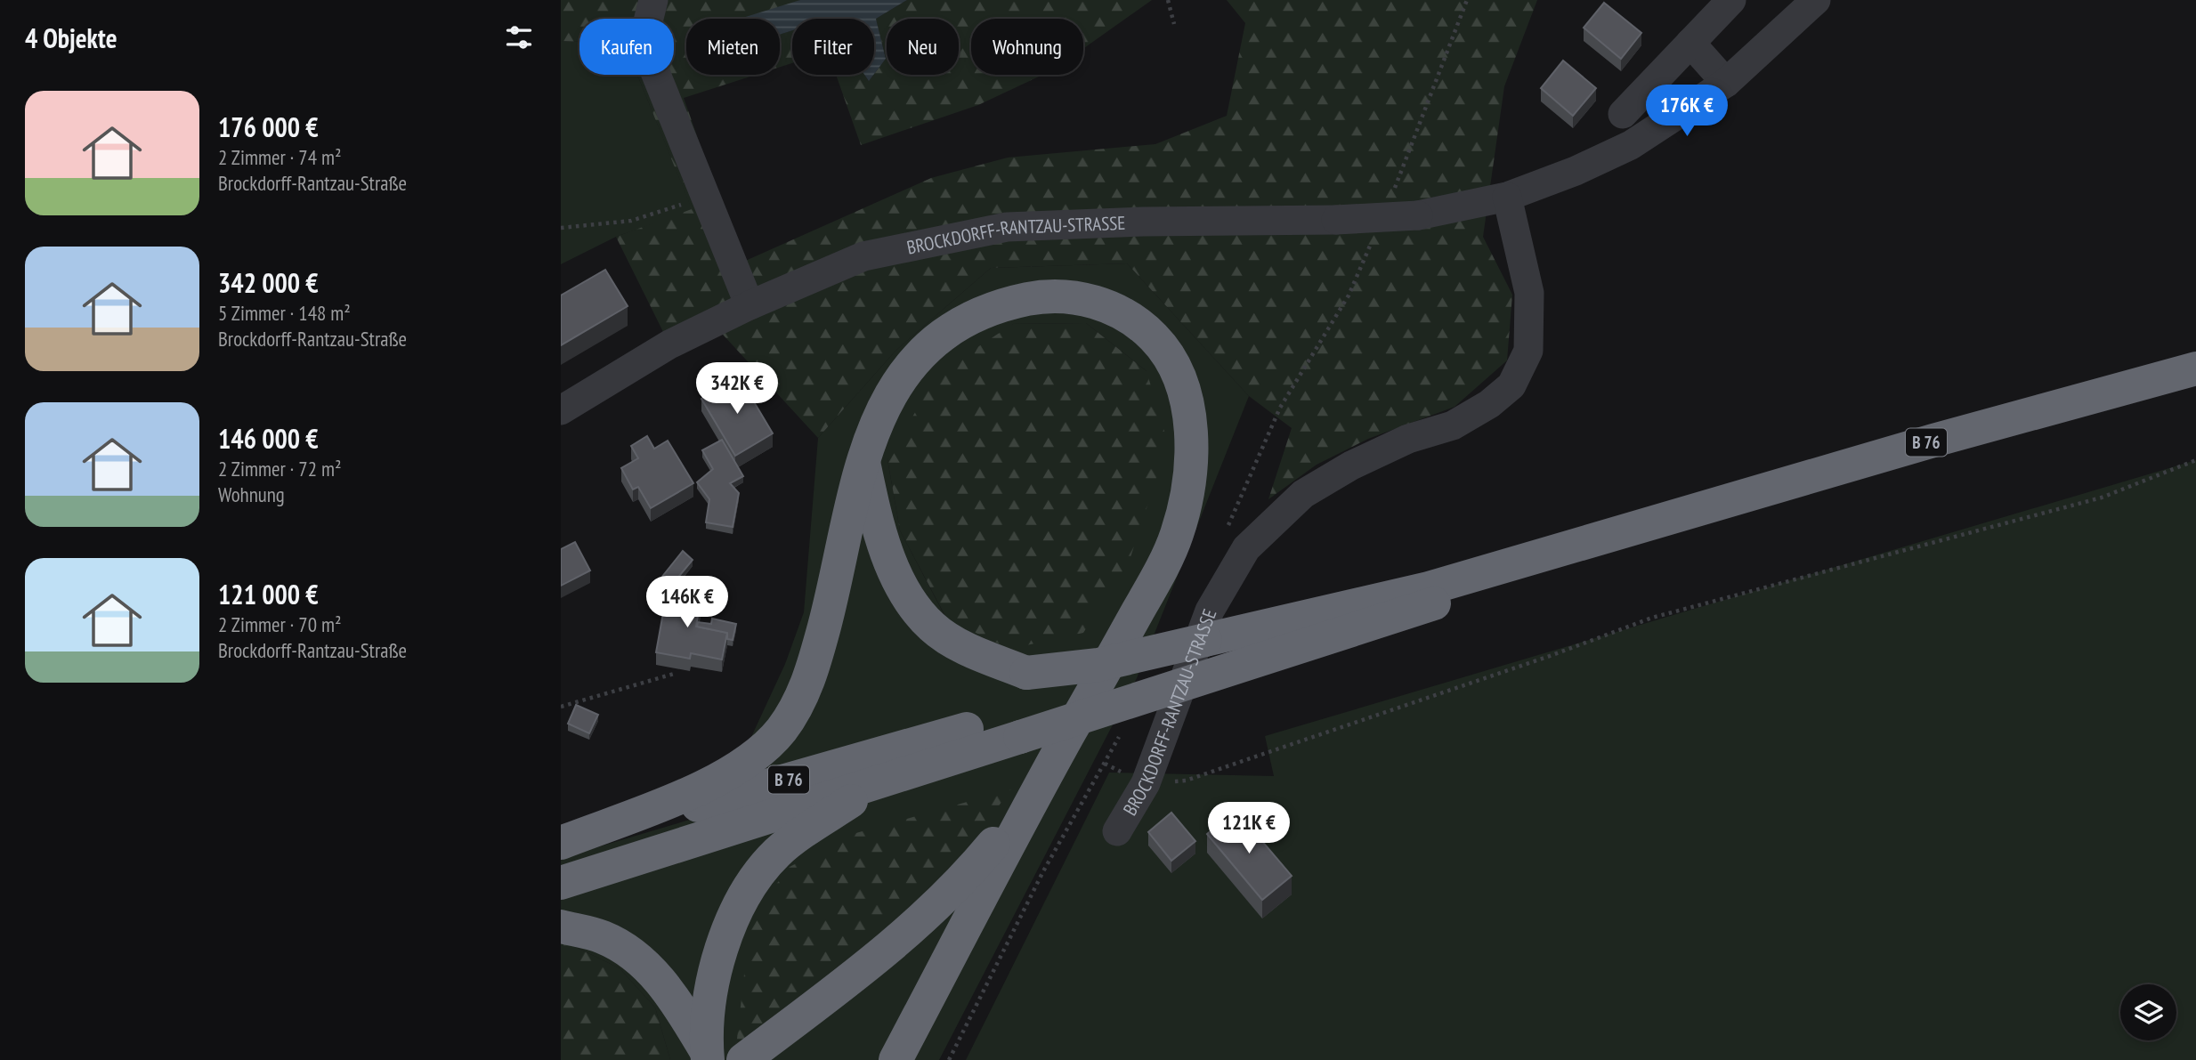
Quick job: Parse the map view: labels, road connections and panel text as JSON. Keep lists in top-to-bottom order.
{
  "streets": {
    "highway": ["B 76"],
    "street": ["BROCKDORFF-RANTZAU-STRASSE"]
  },
  "page": {
    "heading": "4 Objekte",
    "chip": [
      "Kaufen",
      "Mieten",
      "Filter",
      "Neu",
      "Wohnung"
    ],
    "list": [
      {
        "name": "176 000 €",
        "note": "2 Zimmer · 74 m² · Brockdorff-Rantzau-Straße"
      },
      {
        "name": "342 000 €",
        "note": "5 Zimmer · 148 m² · Brockdorff-Rantzau-Straße"
      },
      {
        "name": "146 000 €",
        "note": "2 Zimmer · 72 m² · Wohnung"
      },
      {
        "name": "121 000 €",
        "note": "2 Zimmer · 70 m² · Brockdorff-Rantzau-Straße"
      }
    ],
    "price": [
      "176K €",
      "342K €",
      "146K €",
      "121K €"
    ]
  }
}
